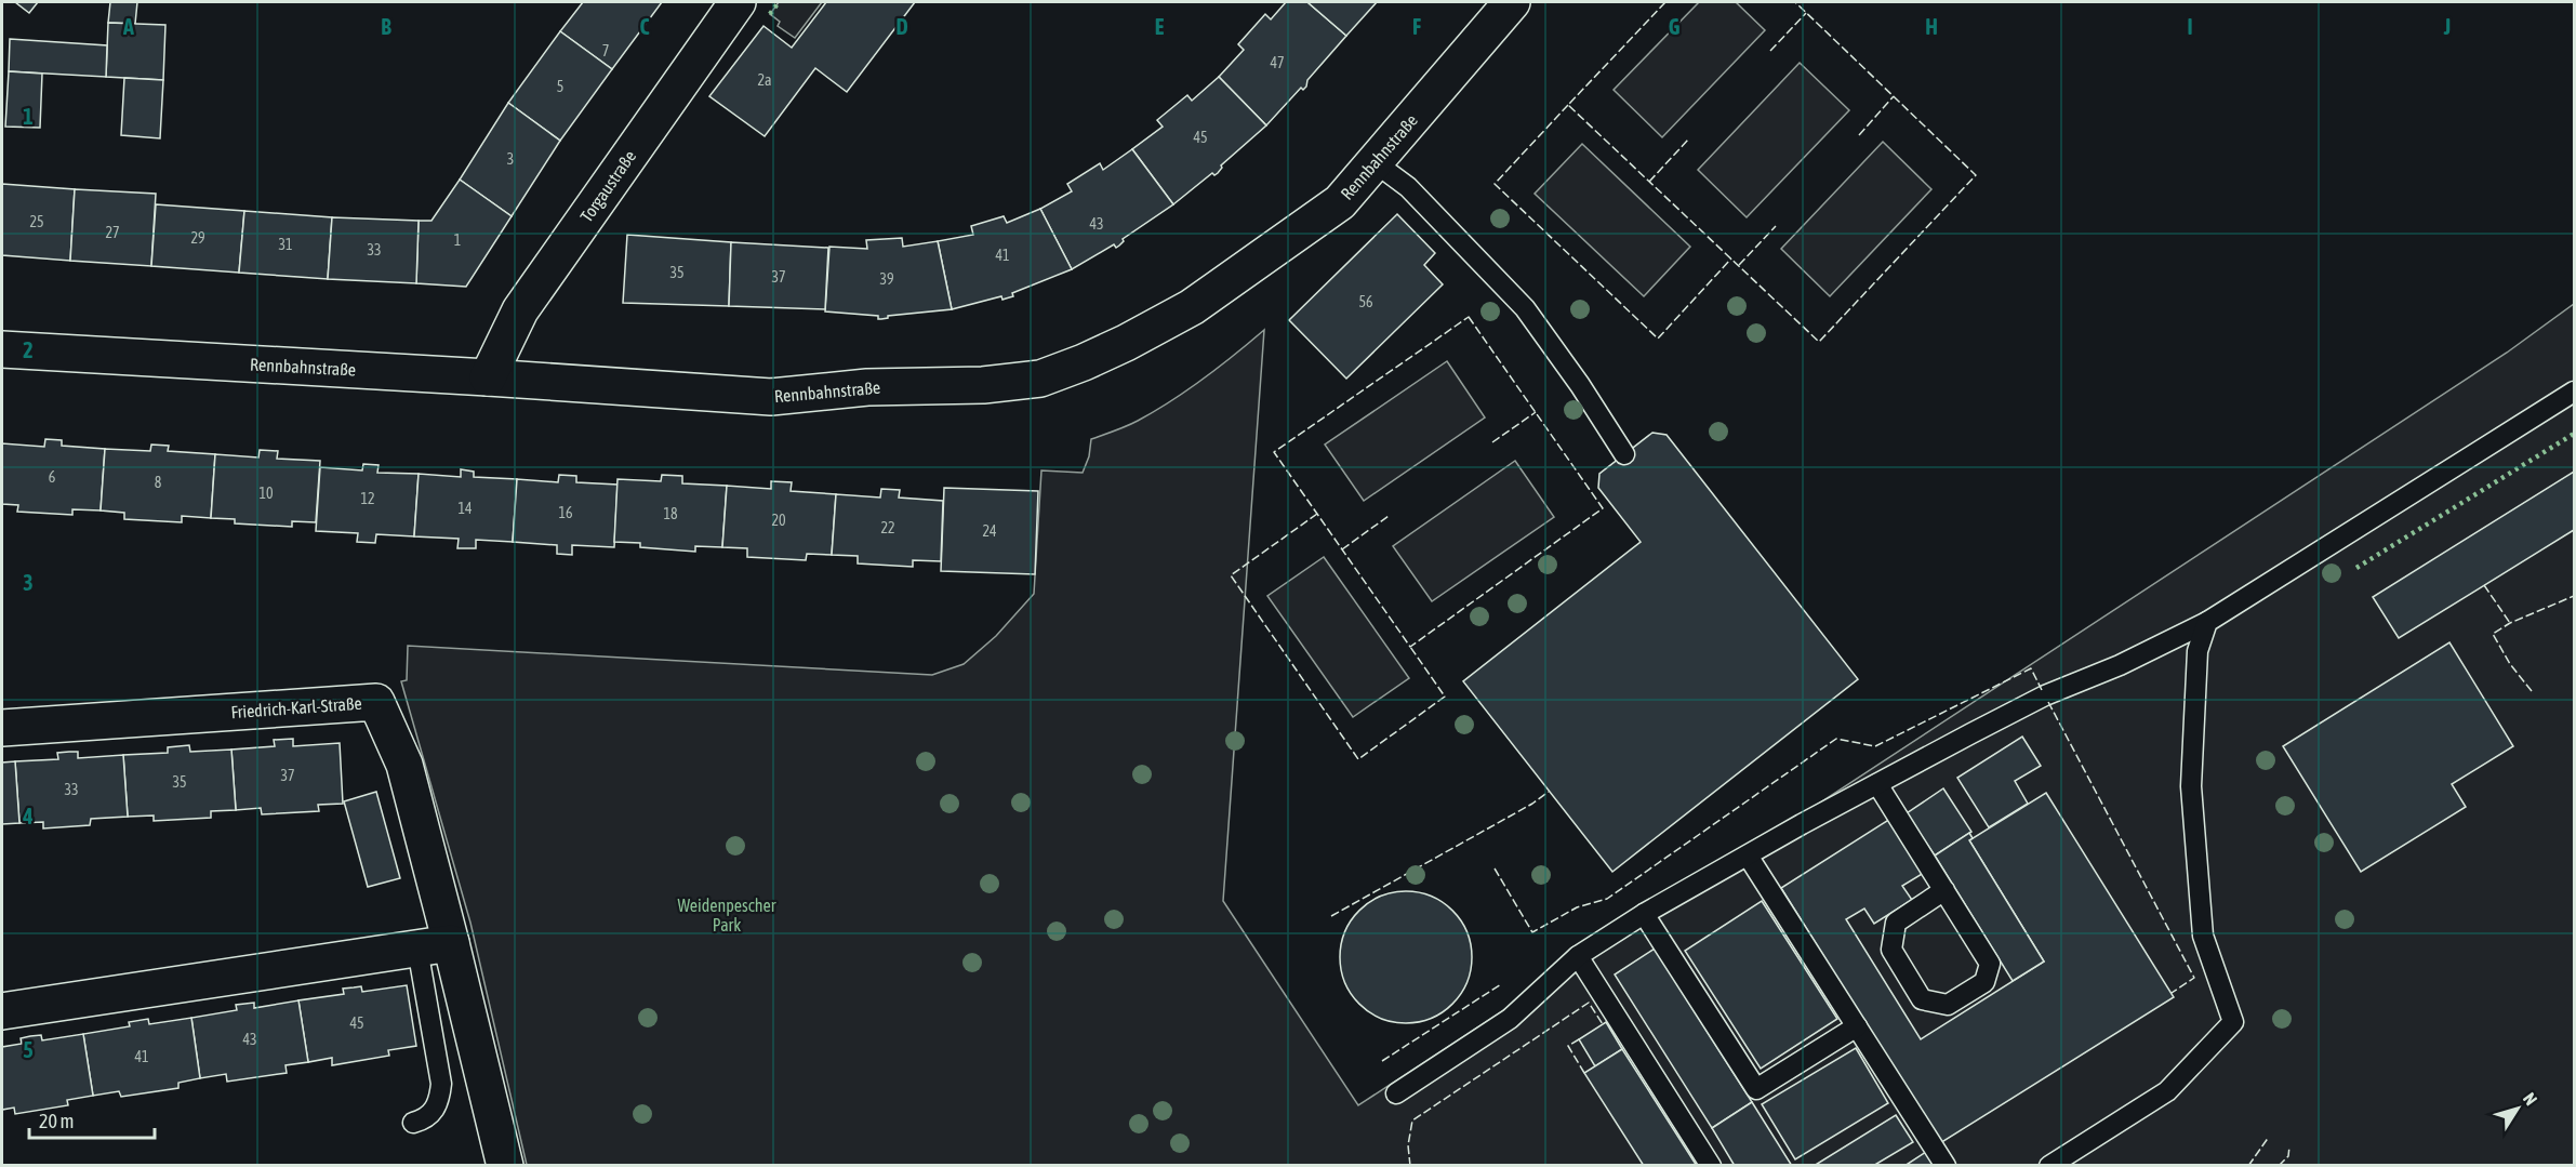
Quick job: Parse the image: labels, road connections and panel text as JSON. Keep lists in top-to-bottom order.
{
  "streets": {
    "street": ["Rennbahnstraße", "Torgaustraße", "Friedrich-Karl-Straße"]
  },
  "crossings": [
    ["Rennbahnstraße", "Torgaustraße"]
  ],
  "parks": ["Weidenpescher Park"],
  "house_numbers": [
    "7",
    "47",
    "2a",
    "5",
    "45",
    "3",
    "25",
    "43",
    "27",
    "29",
    "1",
    "31",
    "33",
    "41",
    "35",
    "37",
    "39",
    "56",
    "6",
    "8",
    "10",
    "12",
    "14",
    "16",
    "18",
    "20",
    "22",
    "24",
    "37",
    "35",
    "33",
    "45",
    "43",
    "41"
  ],
  "scale_bar": "20 m",
  "north": "top right",
  "grid": {
    "columns": [
      "A",
      "B",
      "C",
      "D",
      "E",
      "F",
      "G",
      "H",
      "I",
      "J"
    ],
    "rows": [
      "1",
      "2",
      "3",
      "4",
      "5"
    ]
  }
}
